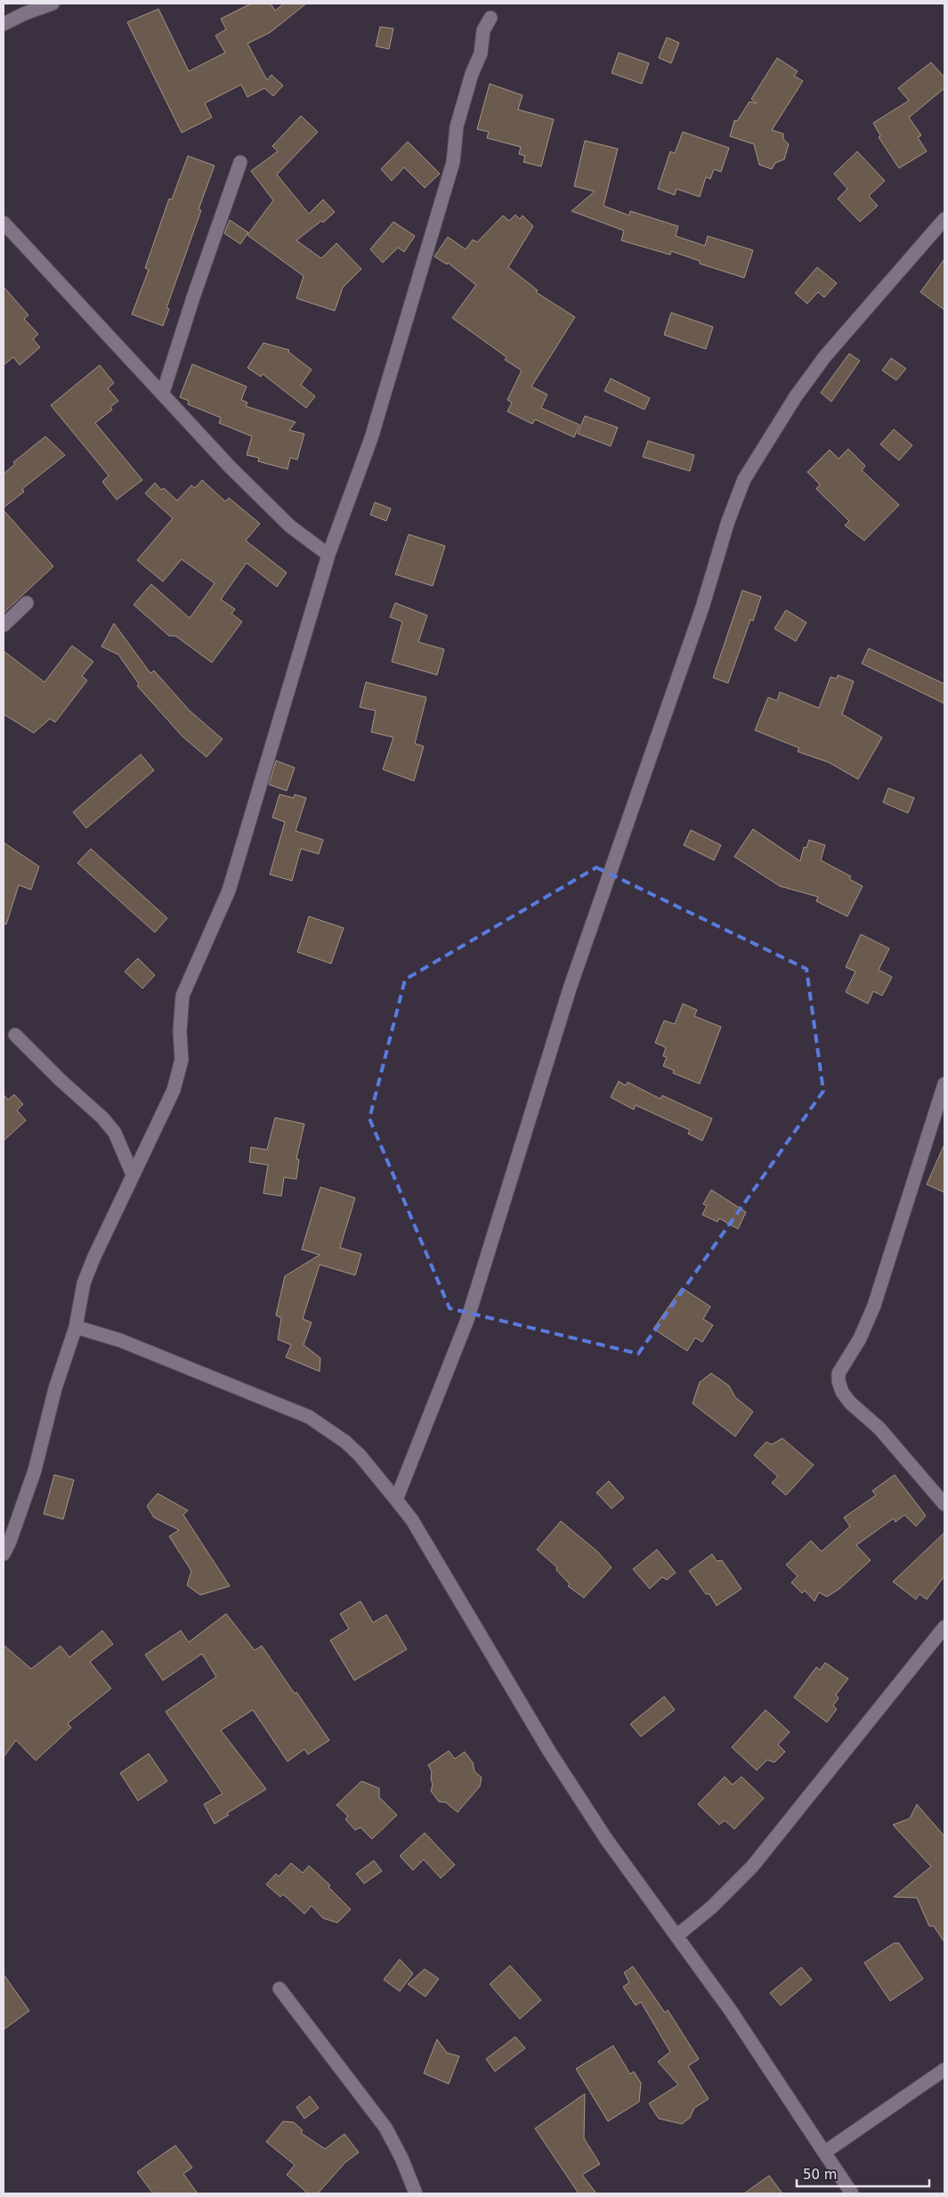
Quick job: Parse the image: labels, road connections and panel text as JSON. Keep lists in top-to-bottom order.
{
  "scale_bar": "50 m"
}
